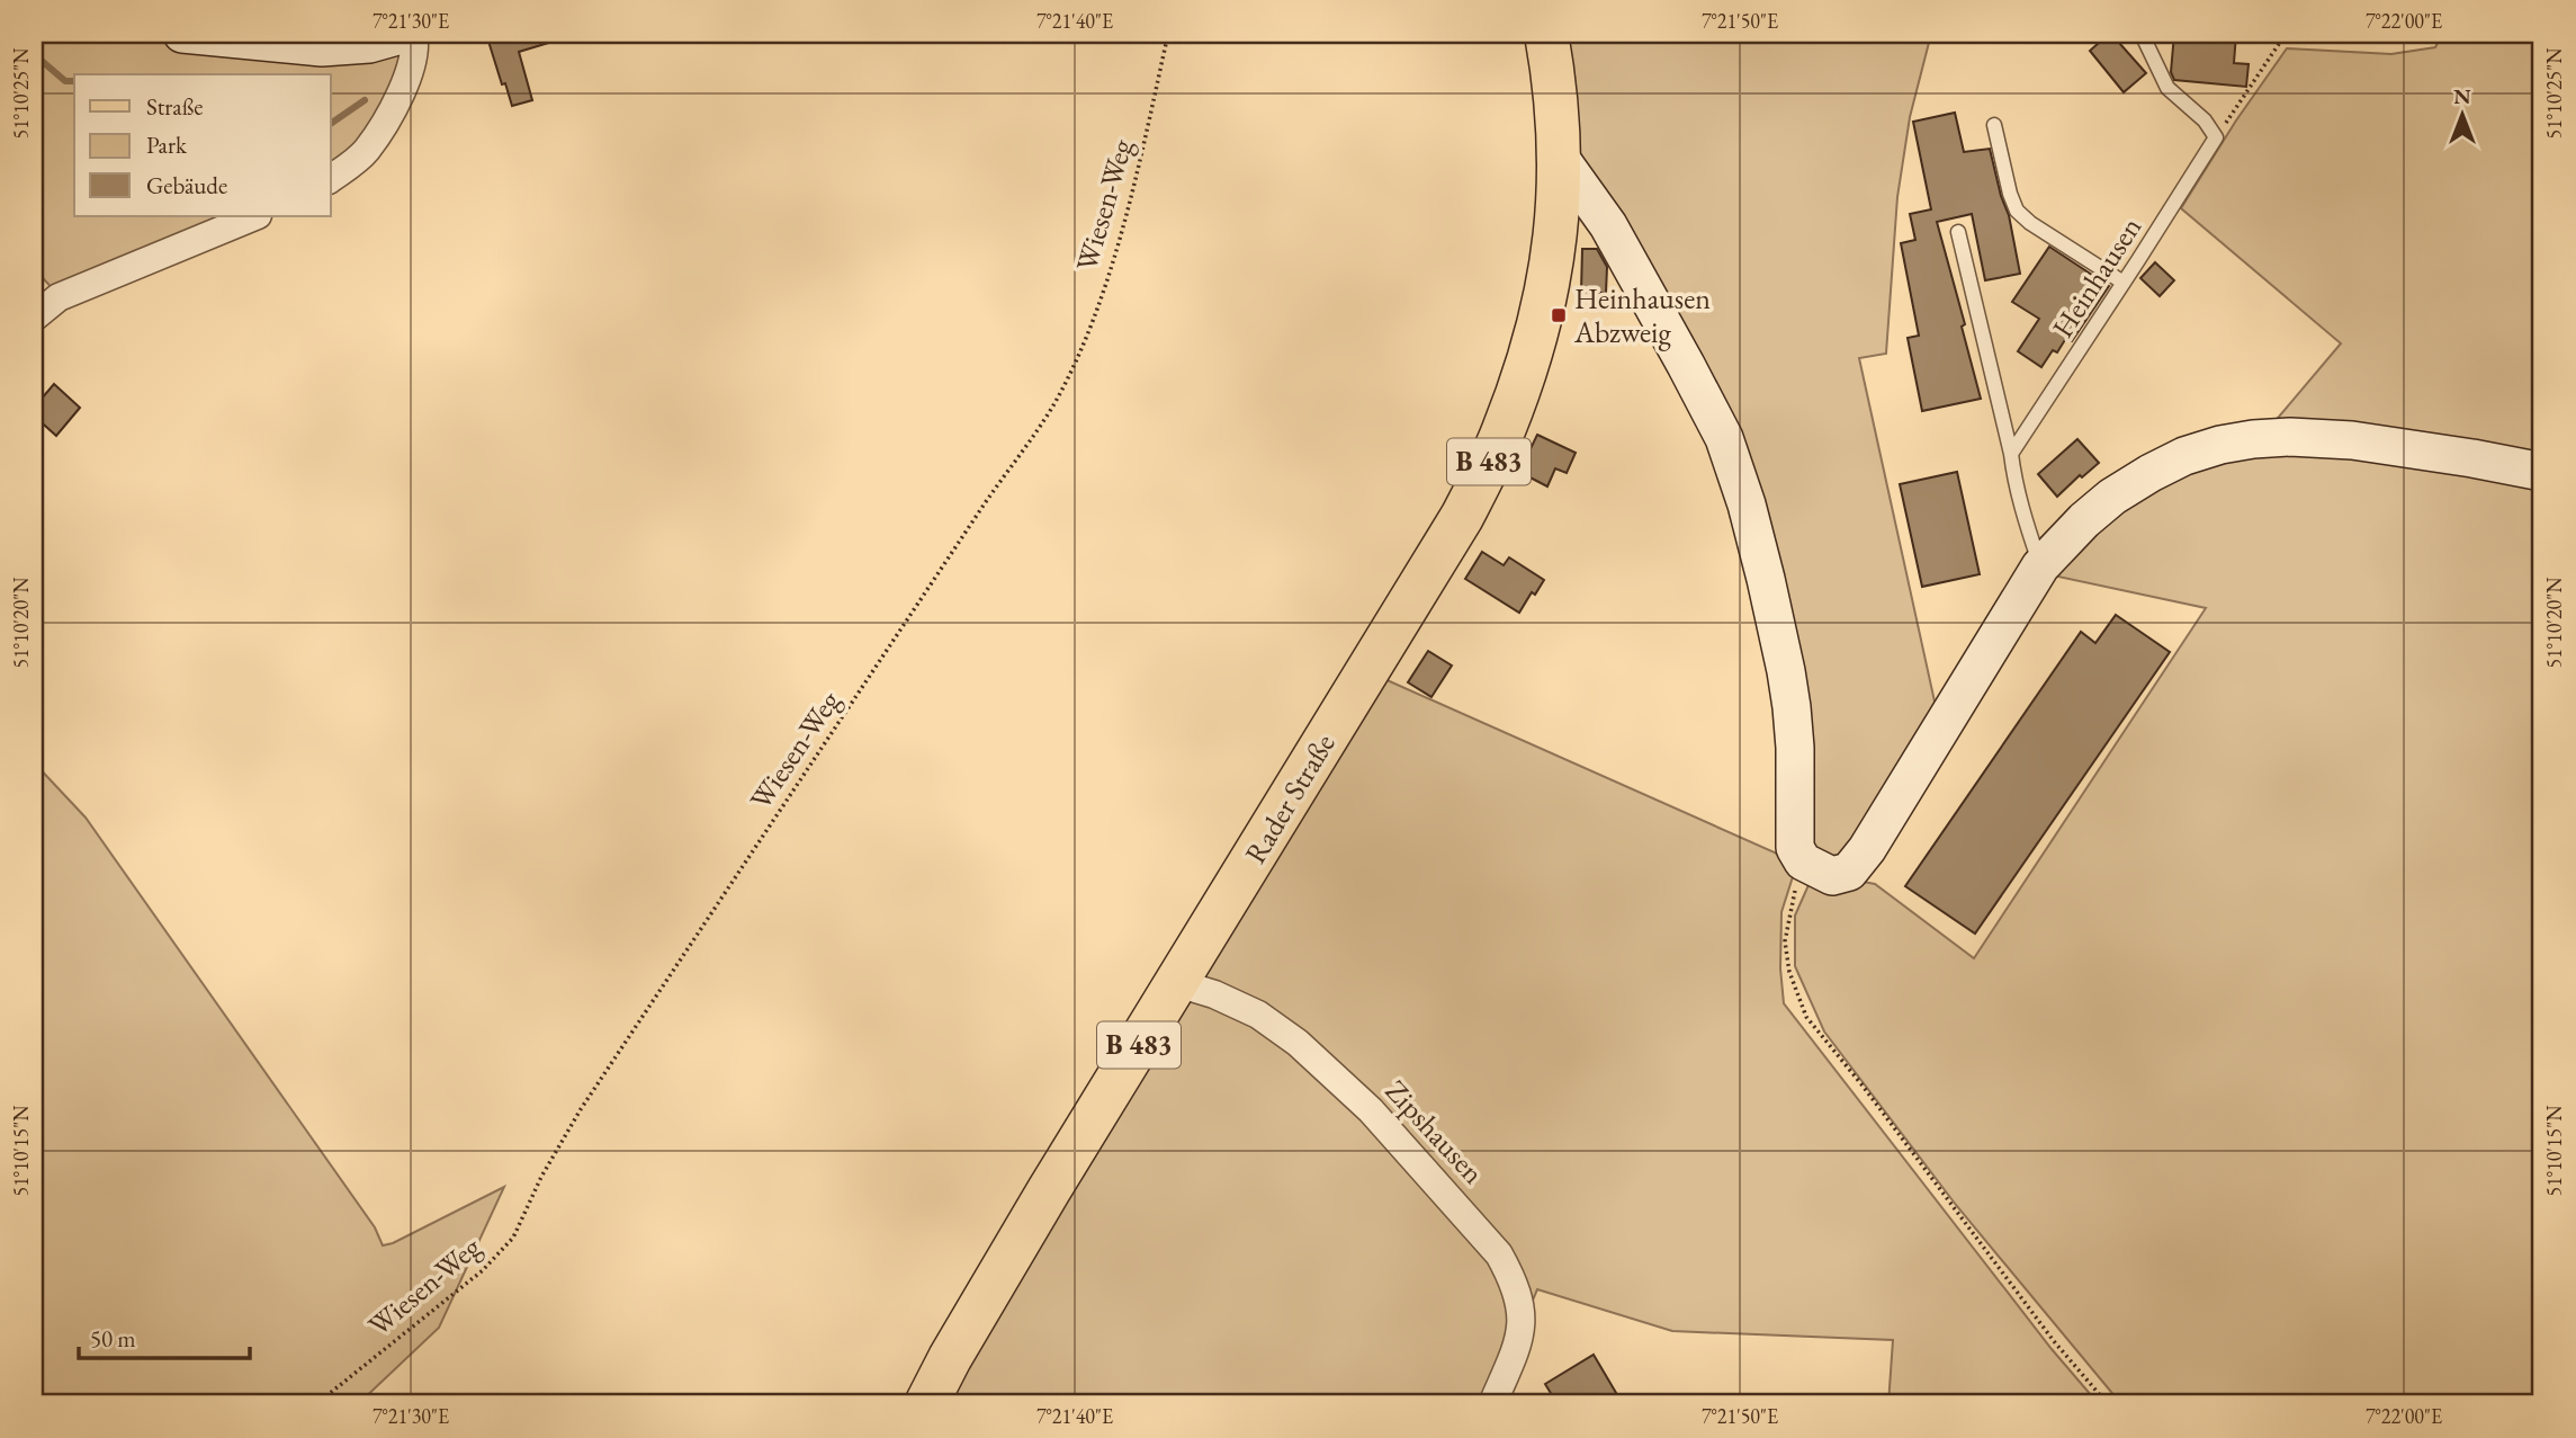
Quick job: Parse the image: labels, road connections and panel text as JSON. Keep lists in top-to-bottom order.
{
  "streets": {
    "main road": ["B 483", "Rader Straße"],
    "street": ["Zipshausen"],
    "lane": ["Heinhausen"],
    "path": ["Wiesen-Weg"]
  },
  "crossings": [
    ["B 483", "Rader Straße"],
    ["Rader Straße", "Zipshausen"]
  ],
  "places": {
    "transit": ["Heinhausen Abzweig"]
  },
  "legend": ["Straße", "Park", "Gebäude"],
  "scale_bar": "50 m",
  "north": "top",
  "coordinates": [
    "7°21'30\"E",
    "7°21'40\"E",
    "7°21'50\"E",
    "7°22'00\"E",
    "51°10'25\"N",
    "51°10'20\"N",
    "51°10'15\"N"
  ]
}
